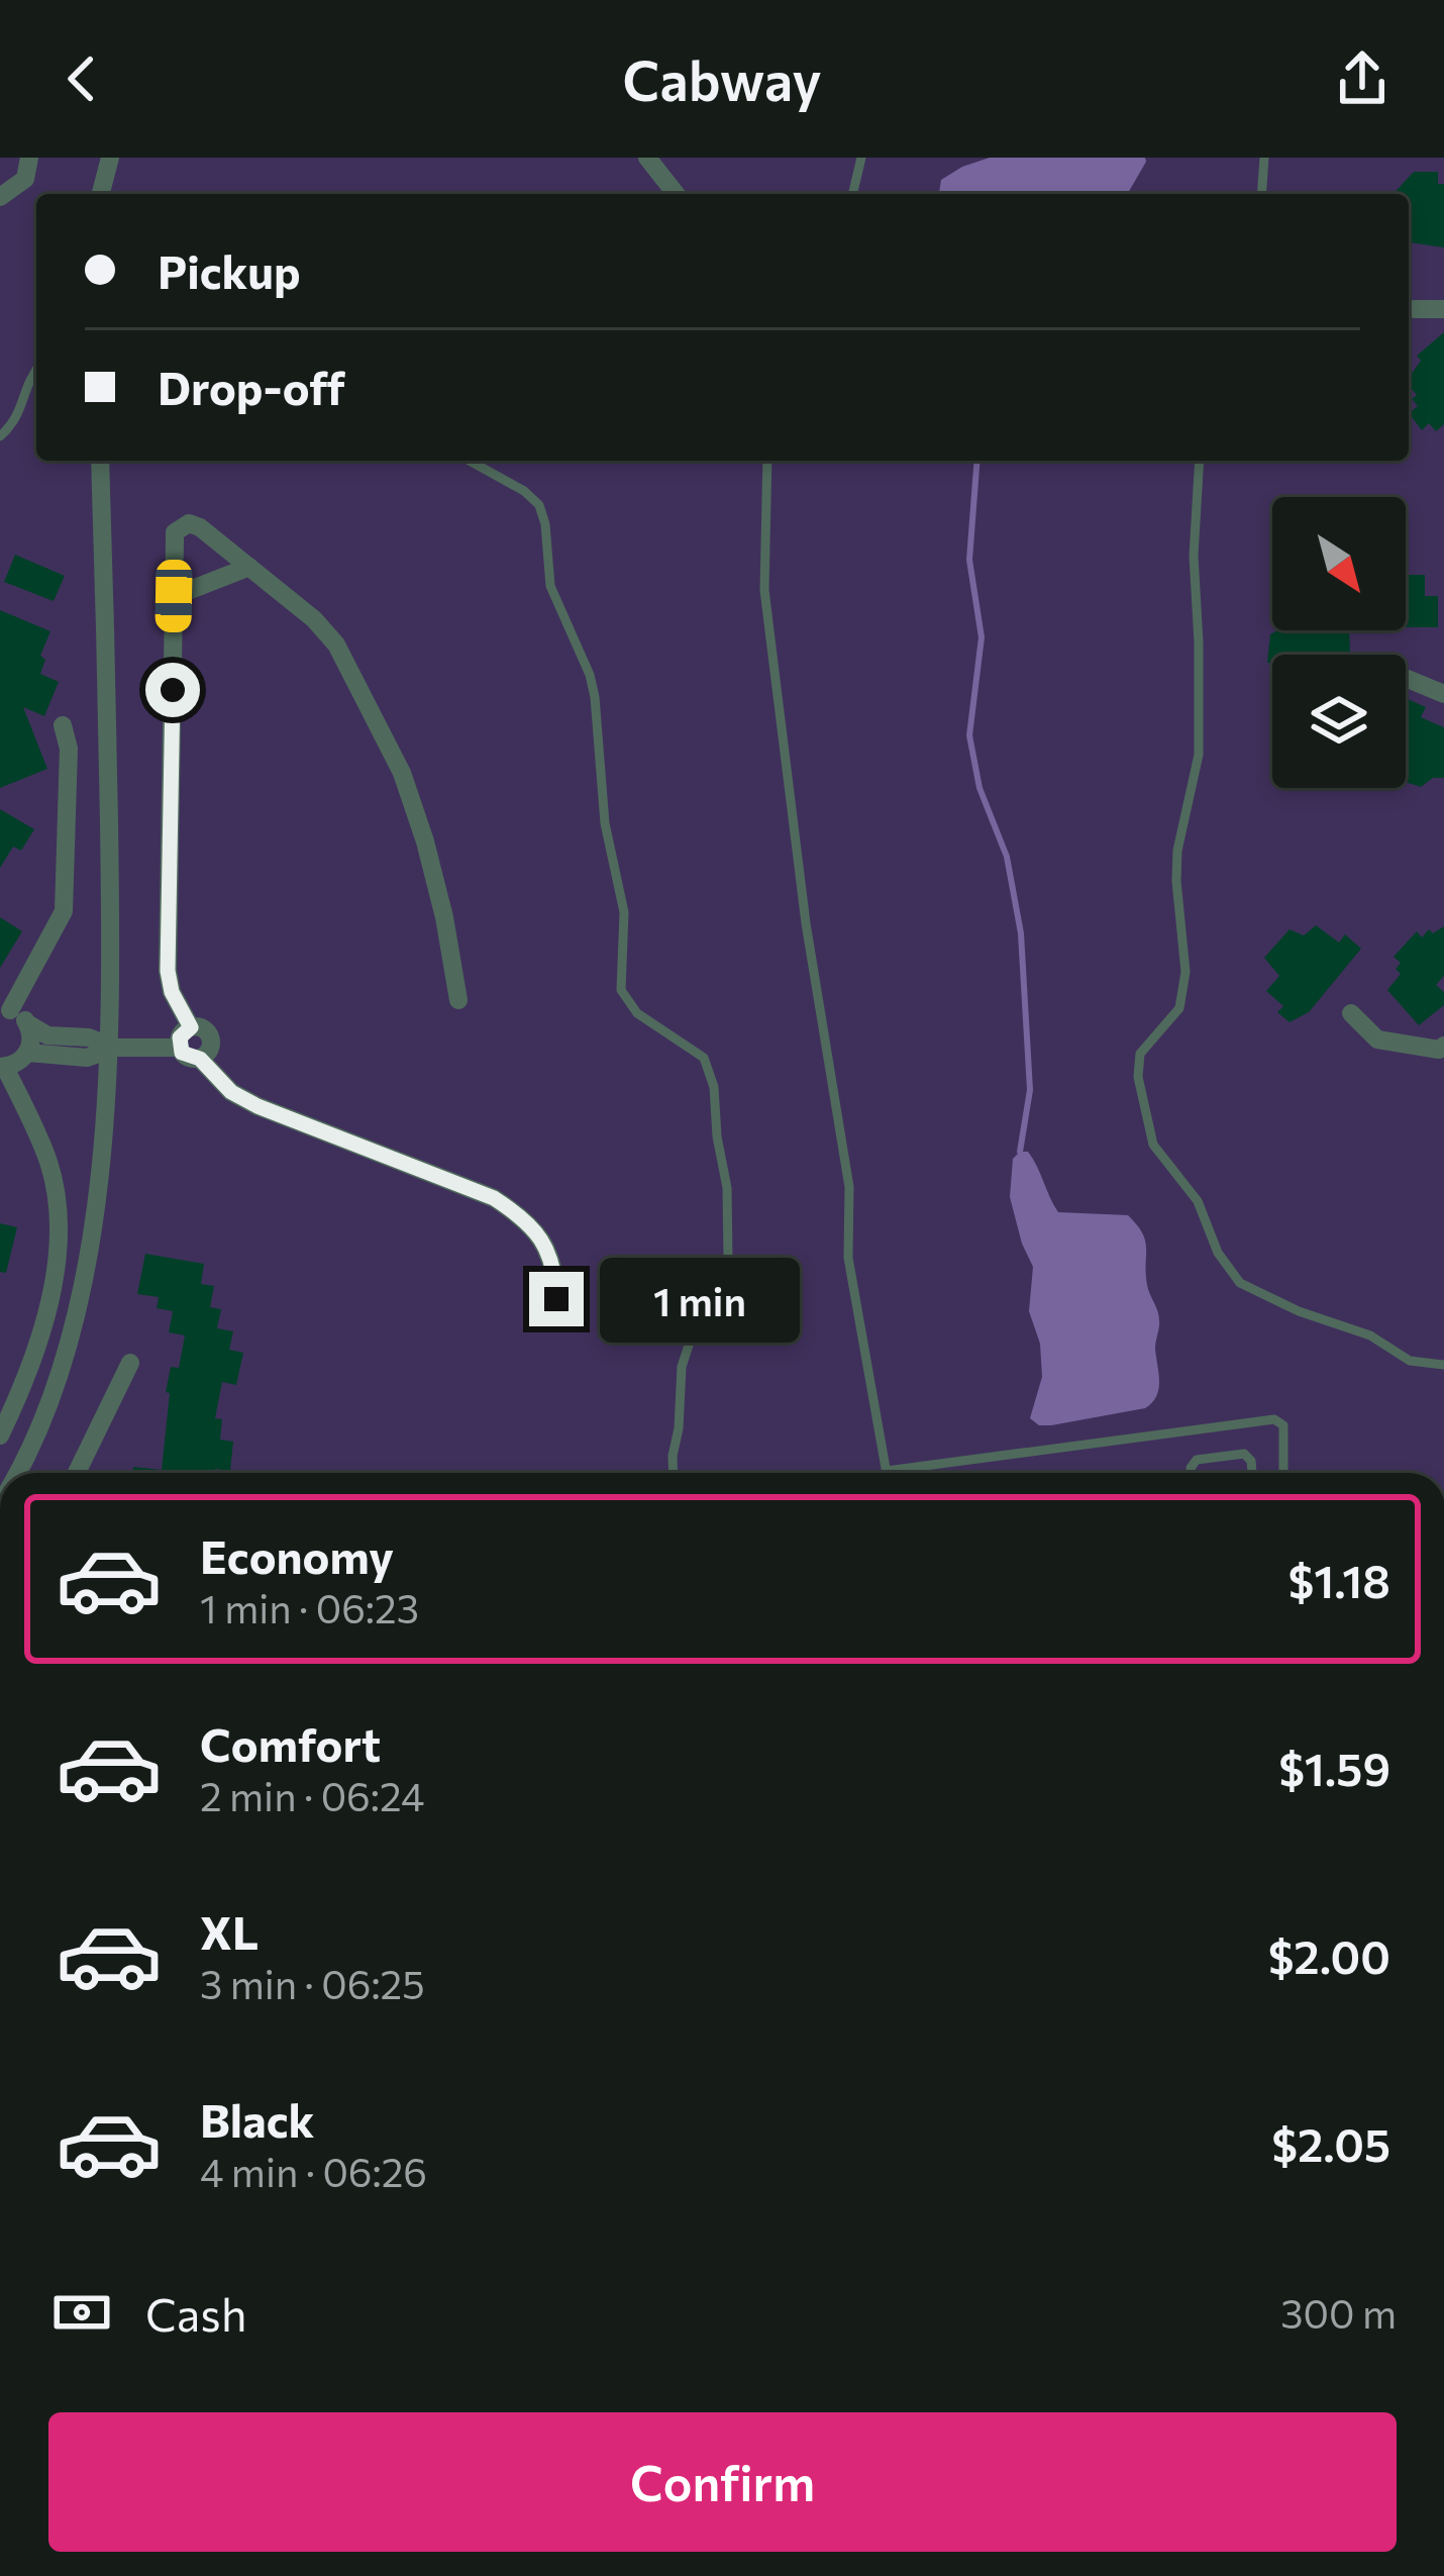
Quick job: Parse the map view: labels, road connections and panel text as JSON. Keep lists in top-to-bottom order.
{
  "north": "bottom right",
  "page": {
    "header": "Cabway",
    "banner": ["Pickup", "Drop-off"],
    "bubble": "1 min",
    "list": [
      {
        "name": "Economy",
        "note": "1 min · 06:23",
        "value": "$1.18"
      },
      {
        "name": "Comfort",
        "note": "2 min · 06:24",
        "value": "$1.59"
      },
      {
        "name": "XL",
        "note": "3 min · 06:25",
        "value": "$2.00"
      },
      {
        "name": "Black",
        "note": "4 min · 06:26",
        "value": "$2.05"
      }
    ],
    "pay": ["Cash", "300 m"],
    "buttons": "Confirm"
  }
}
